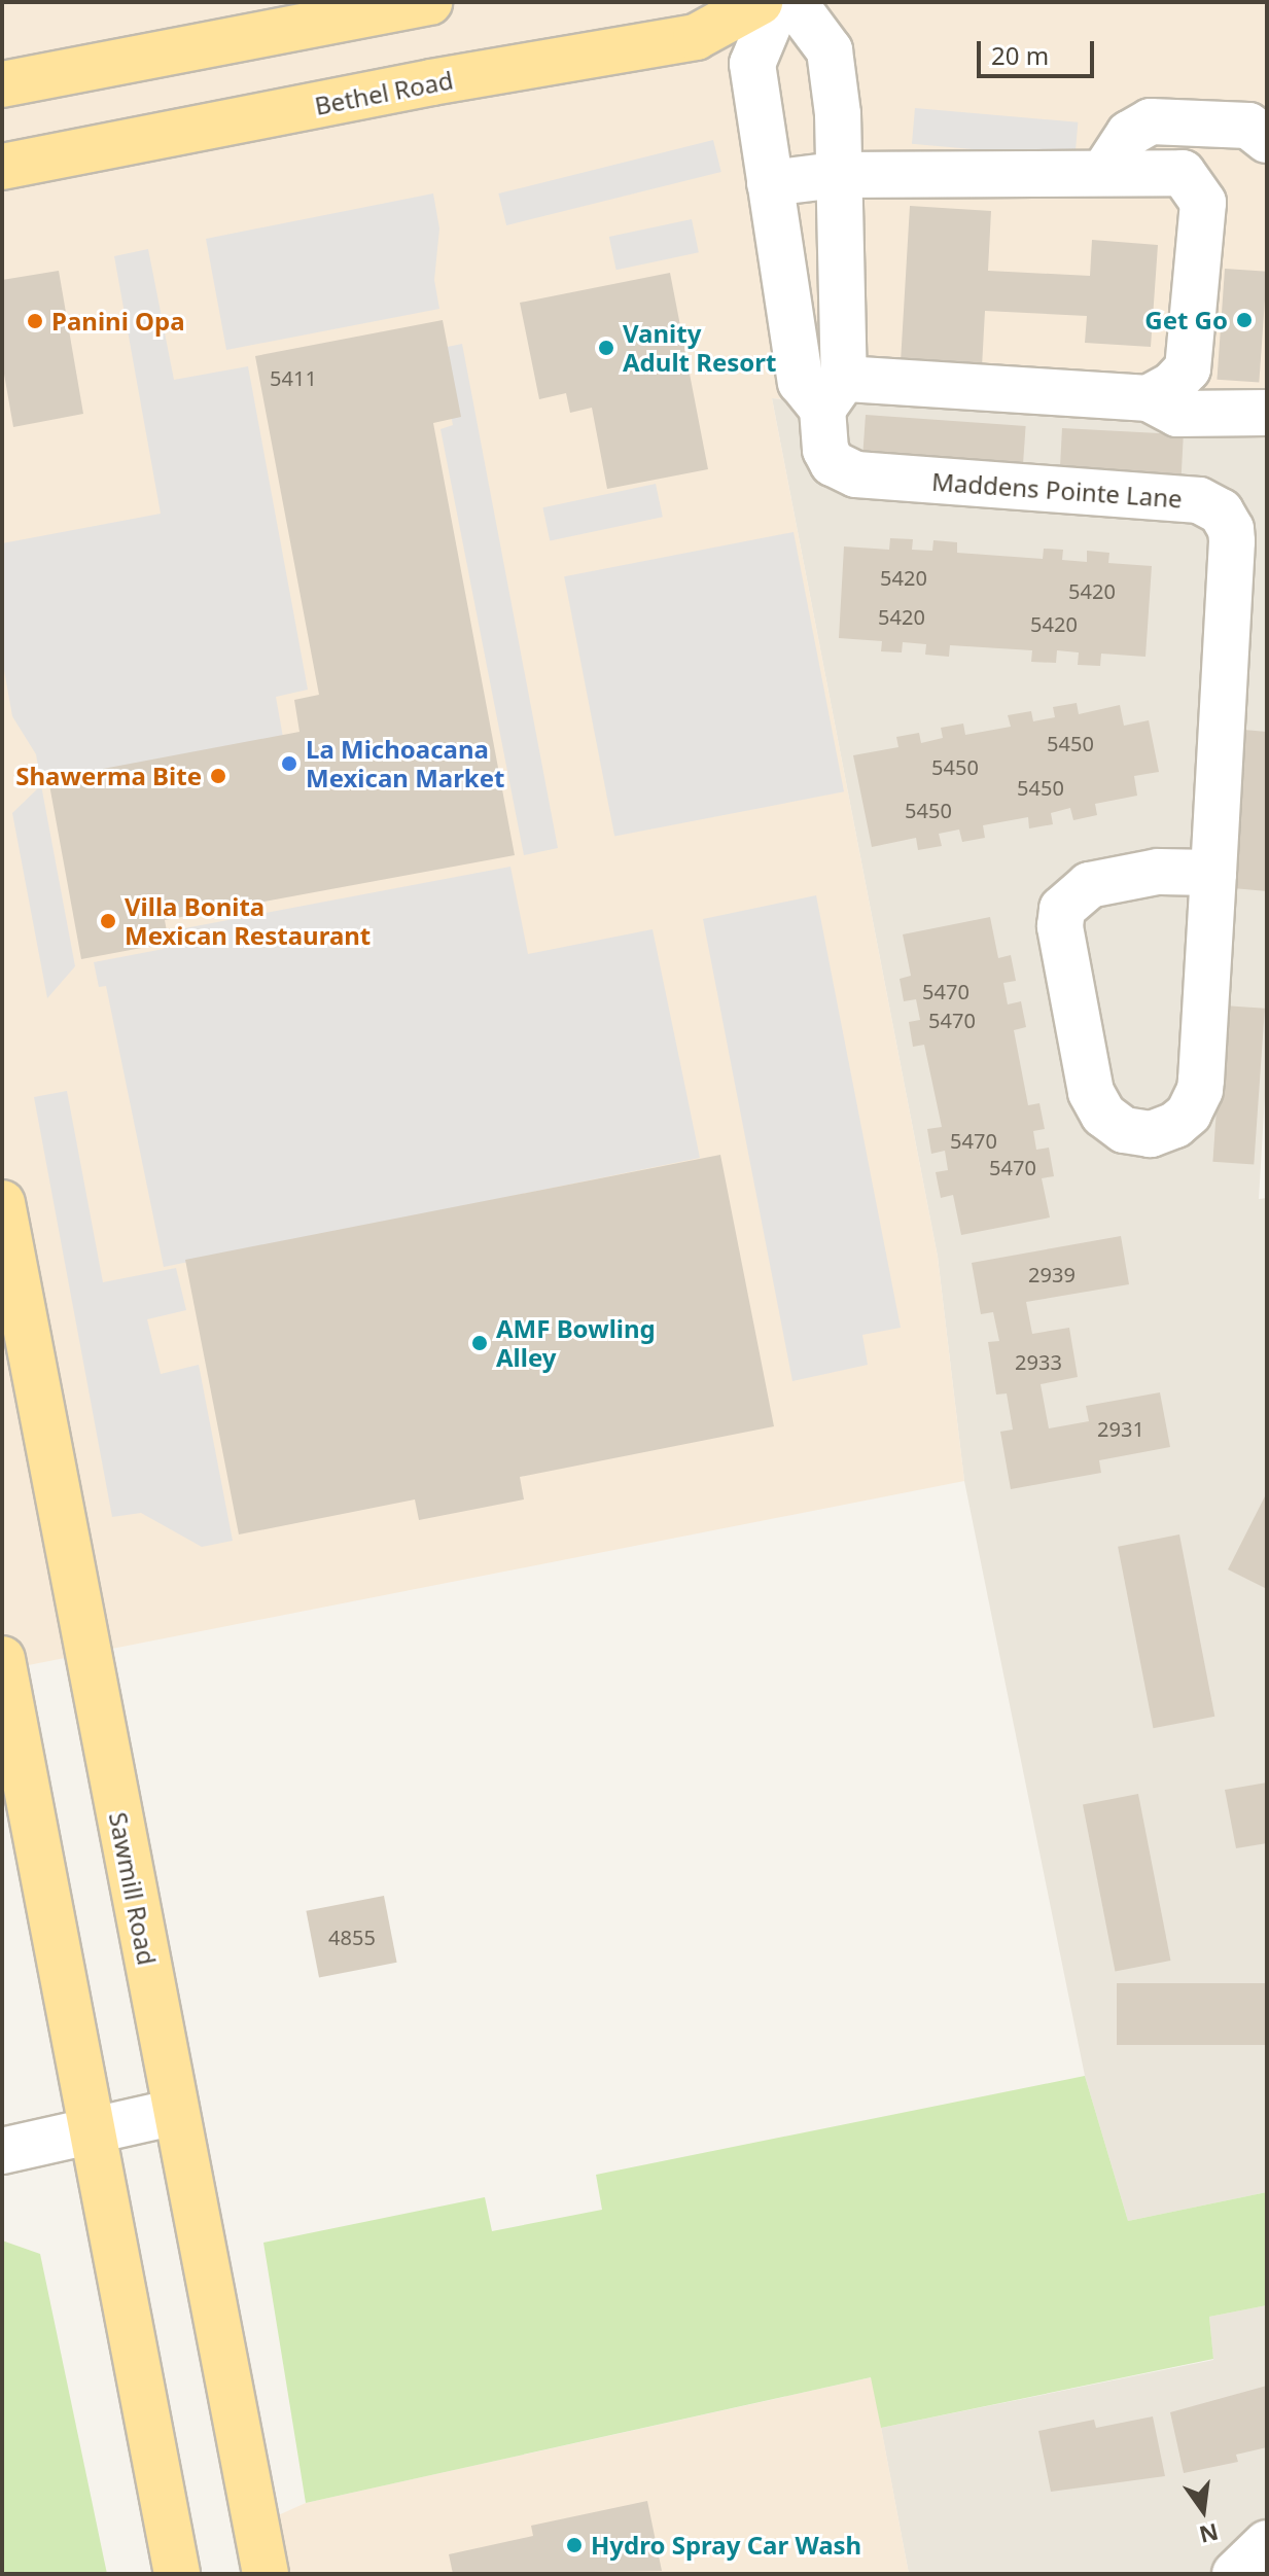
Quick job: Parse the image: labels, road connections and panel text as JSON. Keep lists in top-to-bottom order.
{
  "streets": {
    "main road": ["Bethel Road", "Sawmill Road"],
    "street": ["Maddens Pointe Lane"]
  },
  "places": [
    "Get Go",
    "Panini Opa",
    "Vanity Adult Resort",
    "La Michoacana Mexican Market",
    "Shawerma Bite",
    "Villa Bonita Mexican Restaurant",
    "AMF Bowling Alley",
    "Hydro Spray Car Wash"
  ],
  "house_numbers": [
    "5411",
    "5420",
    "5420",
    "5420",
    "5420",
    "5450",
    "5450",
    "5450",
    "5450",
    "5470",
    "5470",
    "5470",
    "5470",
    "2939",
    "2933",
    "2931",
    "4855"
  ],
  "scale_bar": "20 m",
  "north": "bottom"
}
